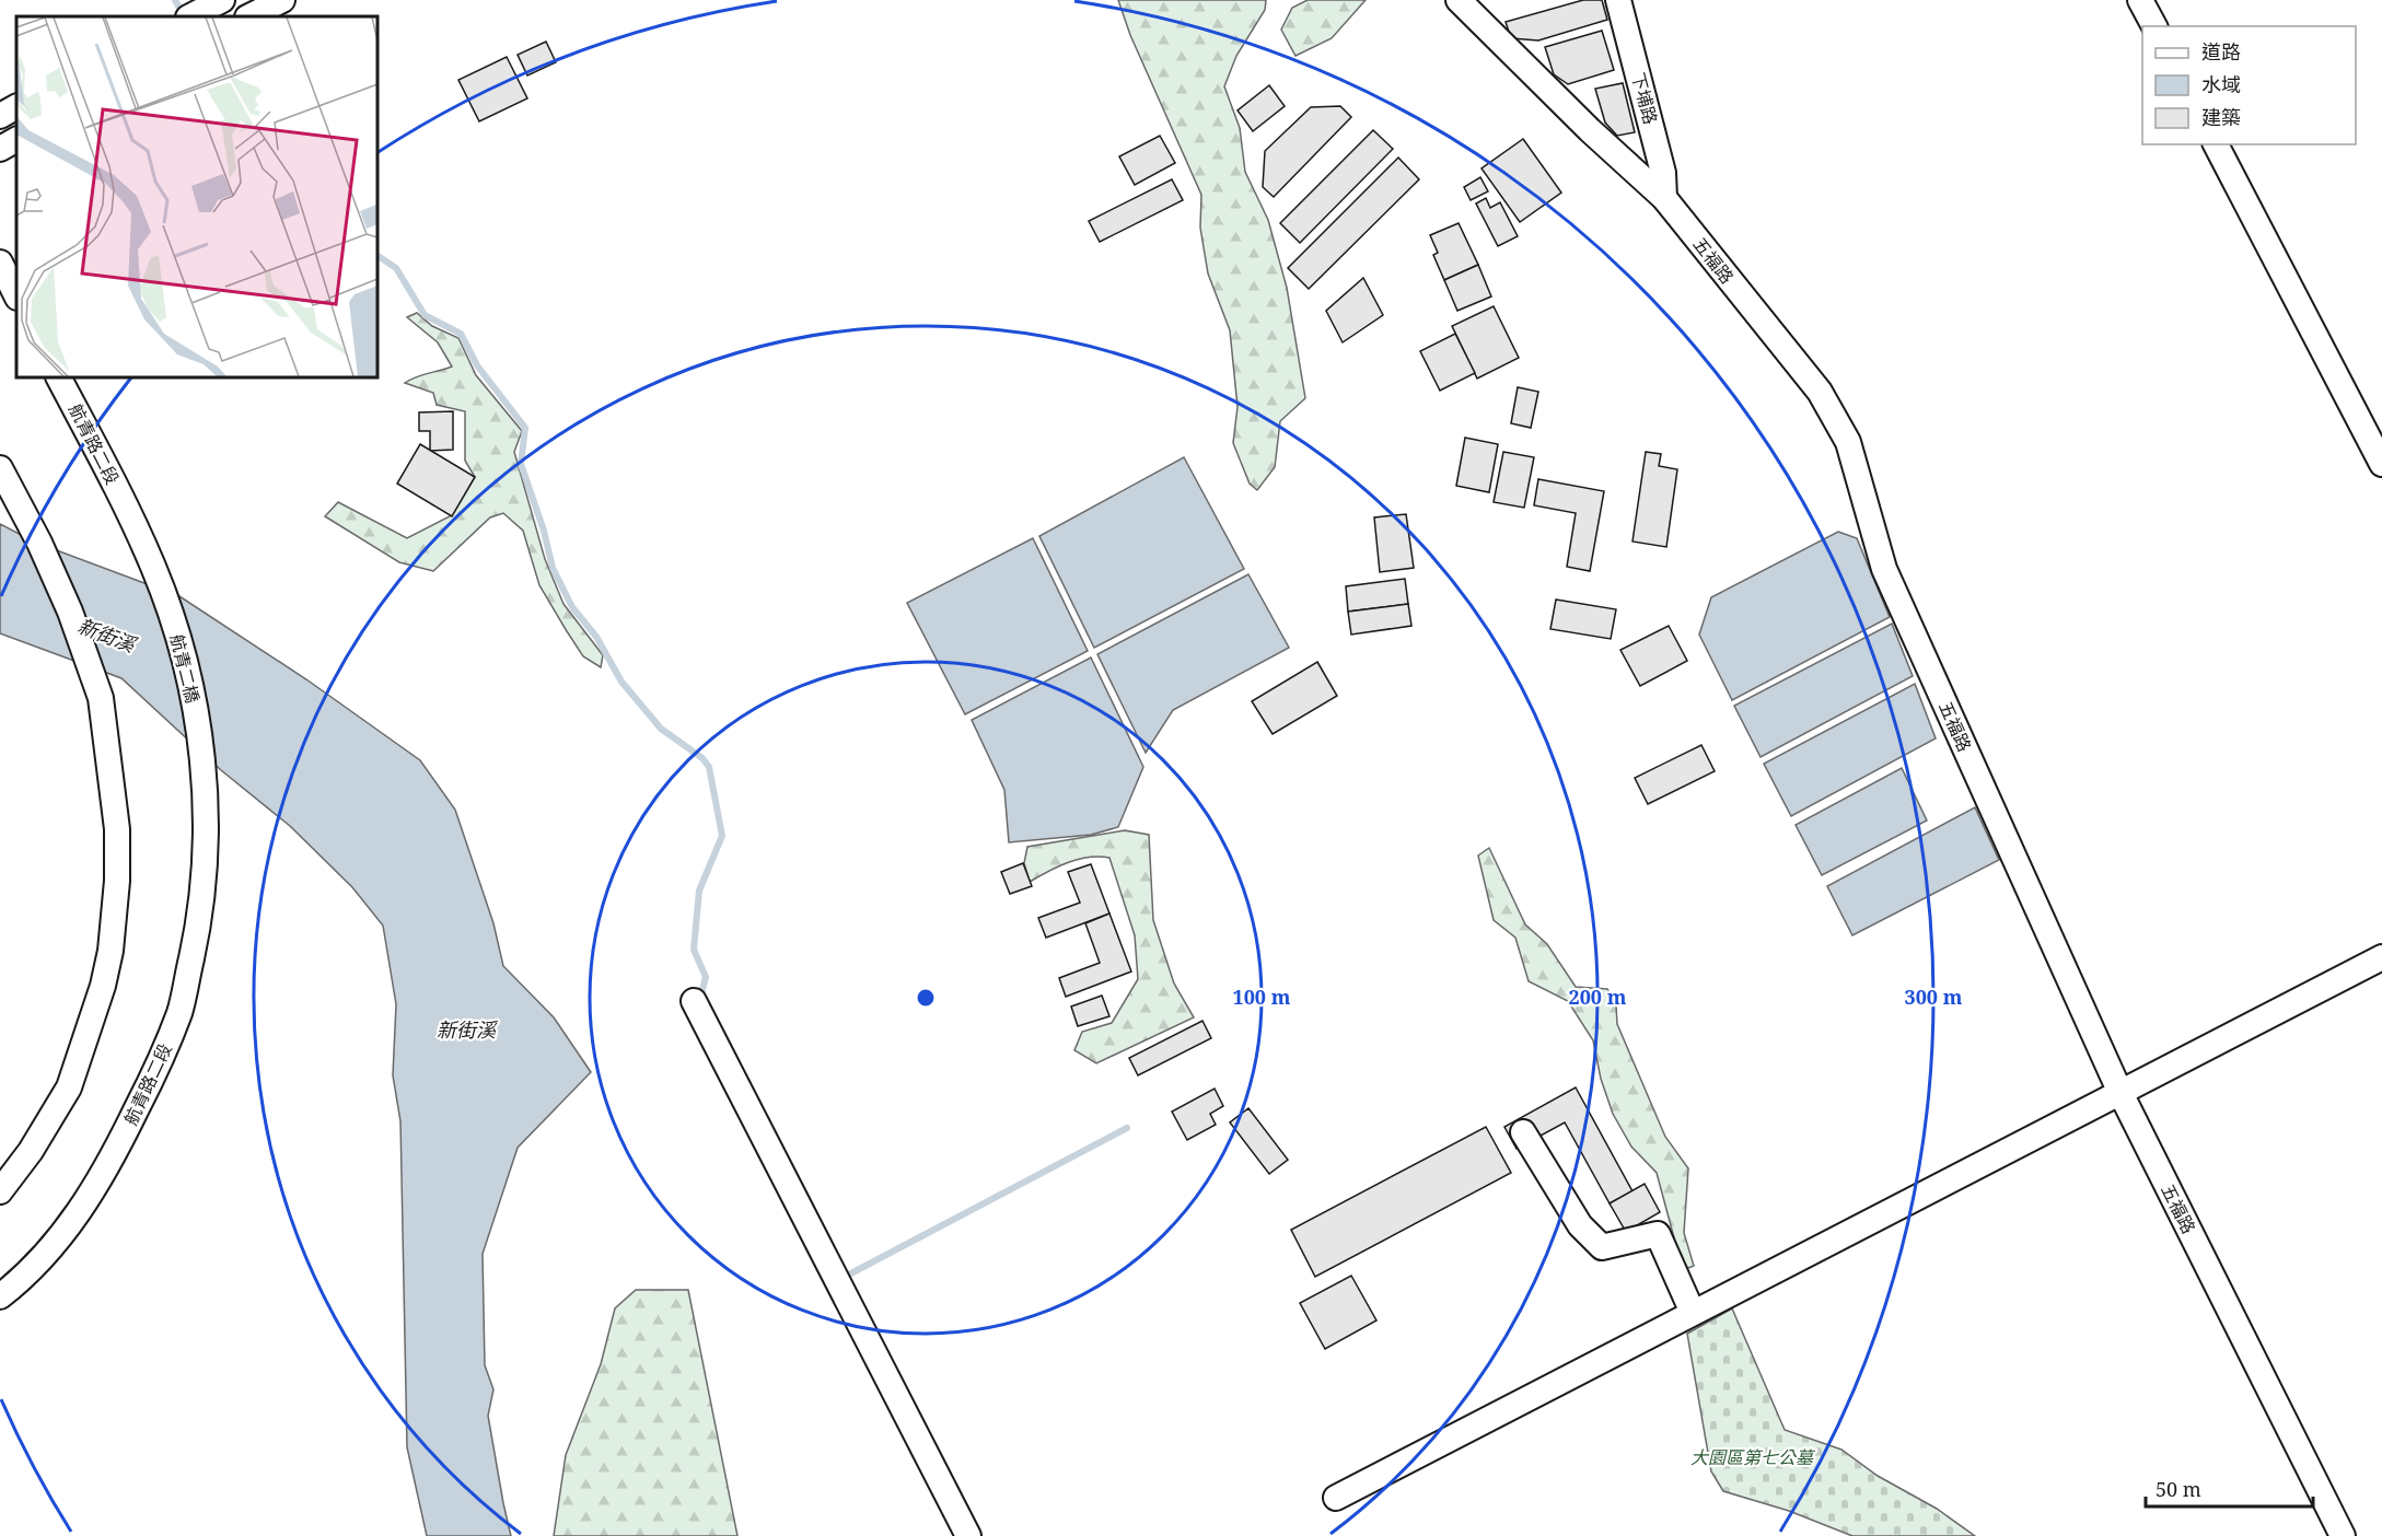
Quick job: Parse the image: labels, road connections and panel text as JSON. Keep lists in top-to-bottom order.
{
  "streets": {
    "street": [
      "下埔路",
      "五福路",
      "航青路二段",
      "航青二橋"
    ]
  },
  "crossings": [
    ["下埔路", "五福路"],
    ["航青路二段", "航青二橋"]
  ],
  "water": ["新街溪"],
  "parks": ["大園區第七公墓"],
  "legend": ["道路", "水域", "建築"],
  "scale_bar": "50 m",
  "rings": ["100 m", "200 m", "300 m"]
}
